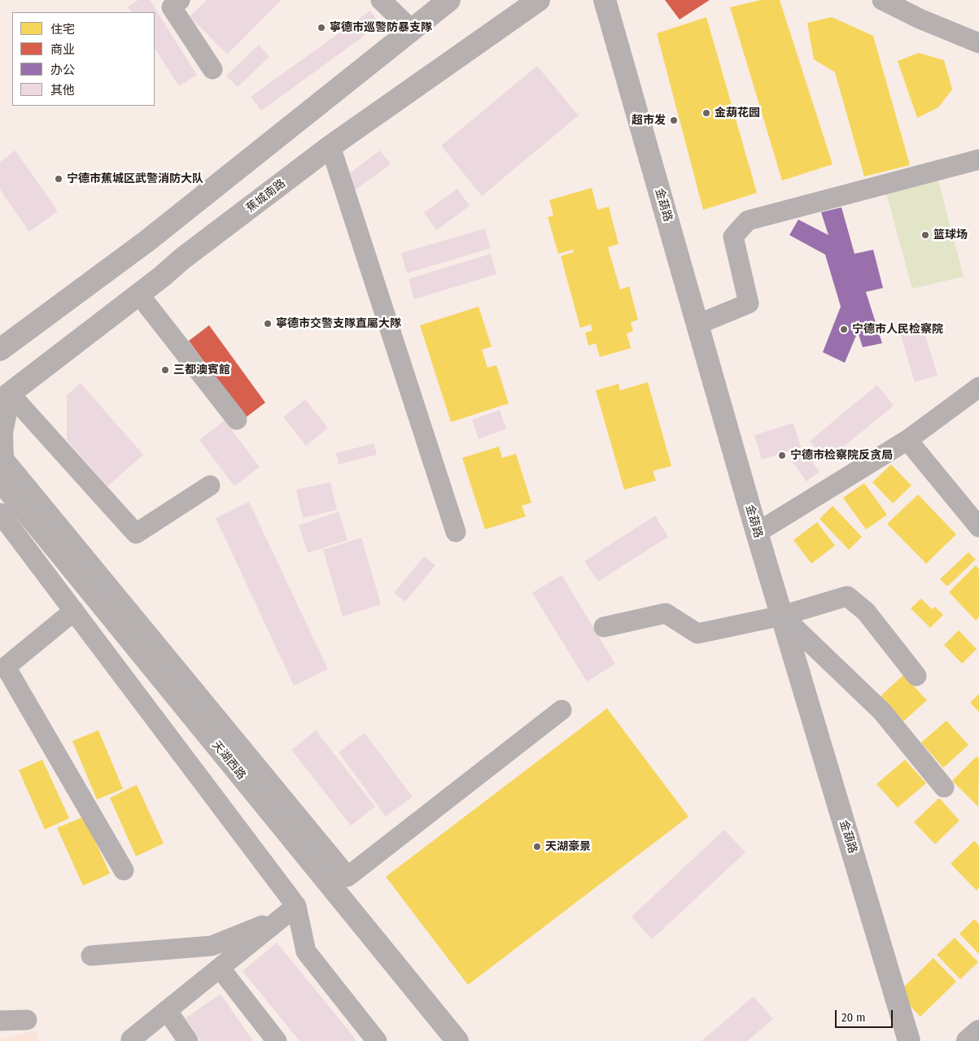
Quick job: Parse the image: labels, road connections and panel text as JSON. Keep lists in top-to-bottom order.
{
  "streets": {
    "highway": ["蕉城南路"],
    "main road": ["天湖西路"],
    "street": ["金葫路"]
  },
  "places": [
    "寧德市巡警防暴支隊",
    "金葫花园",
    "超市发",
    "宁德市蕉城区武警消防大队",
    "篮球场",
    "寧德市交警支隊直屬大隊",
    "宁德市人民检察院",
    "三都澳賓館",
    "宁德市检察院反贪局",
    "天湖豪景"
  ],
  "legend": [
    "住宅",
    "商业",
    "办公",
    "其他"
  ],
  "scale_bar": "20 m"
}
